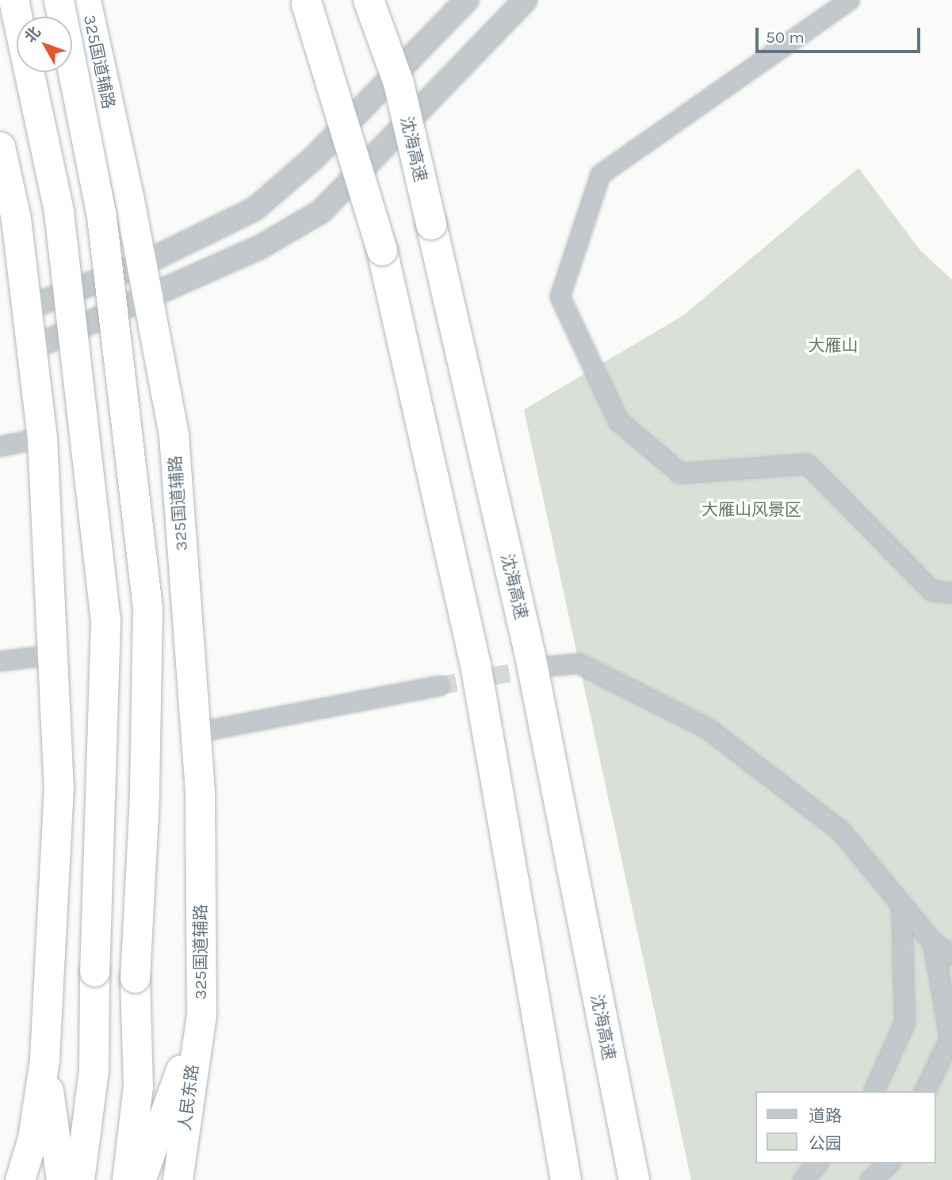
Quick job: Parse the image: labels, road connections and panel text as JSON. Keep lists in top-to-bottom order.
{
  "streets": {
    "highway": ["325国道辅路", "沈海高速", "人民东路"]
  },
  "crossings": [
    ["325国道辅路", "人民东路"]
  ],
  "parks": ["大雁山", "大雁山风景区"],
  "legend": ["道路", "公园"],
  "scale_bar": "50 m",
  "north": "top left"
}
